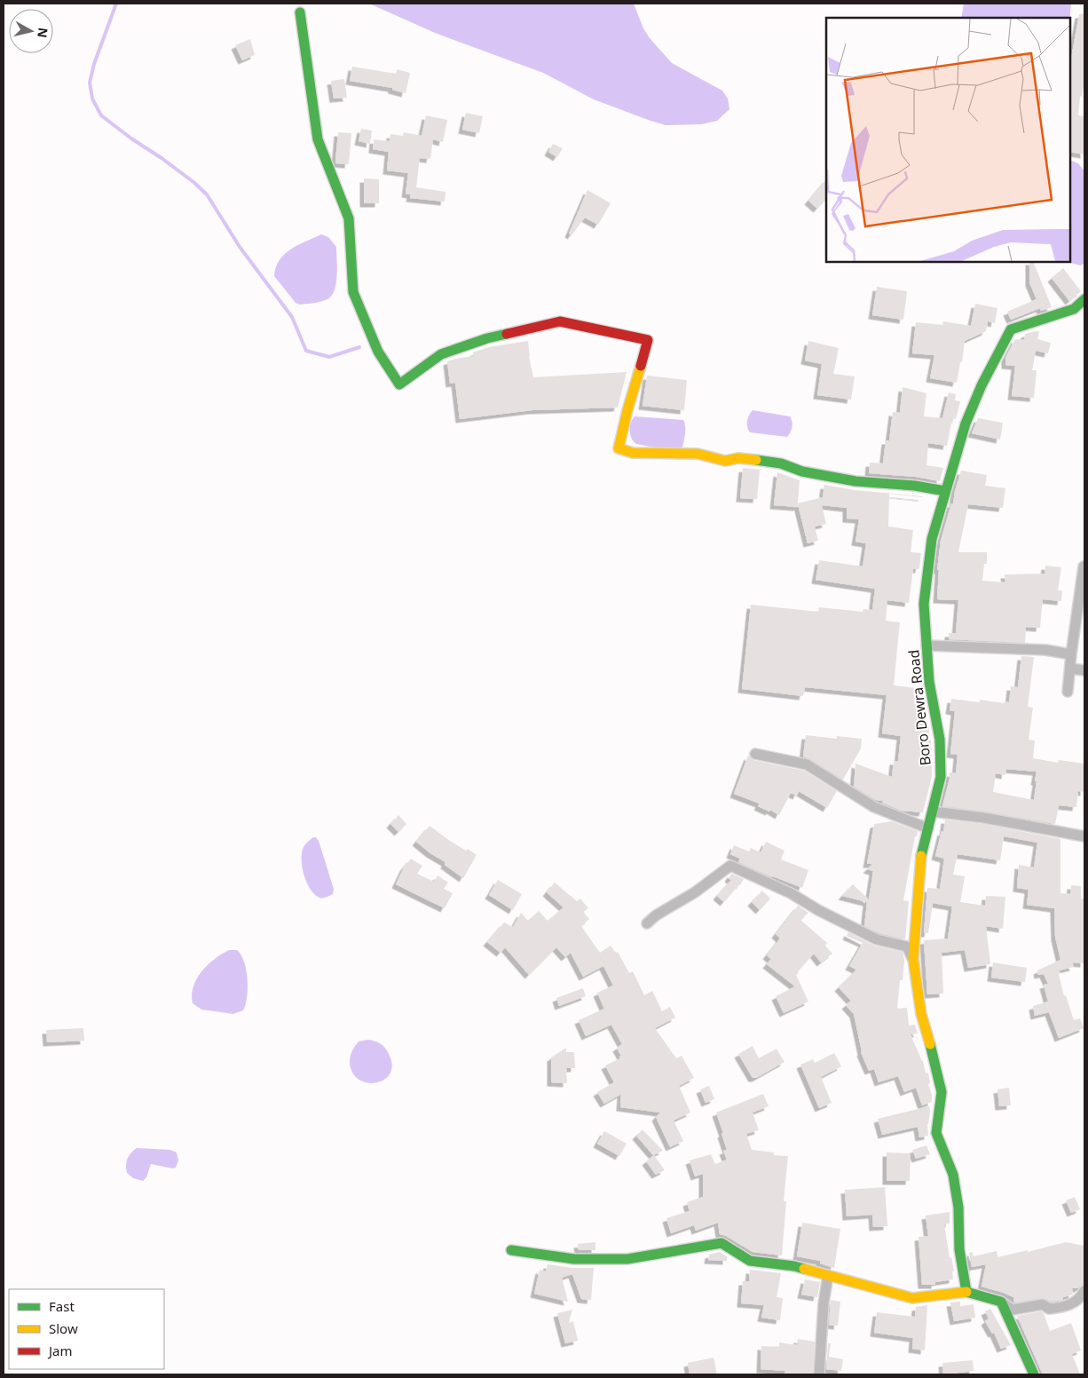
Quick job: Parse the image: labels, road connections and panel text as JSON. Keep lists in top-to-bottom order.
{
  "streets": {
    "street": ["Boro Dewra Road"]
  },
  "legend": ["Fast", "Slow", "Jam"],
  "north": "right"
}
